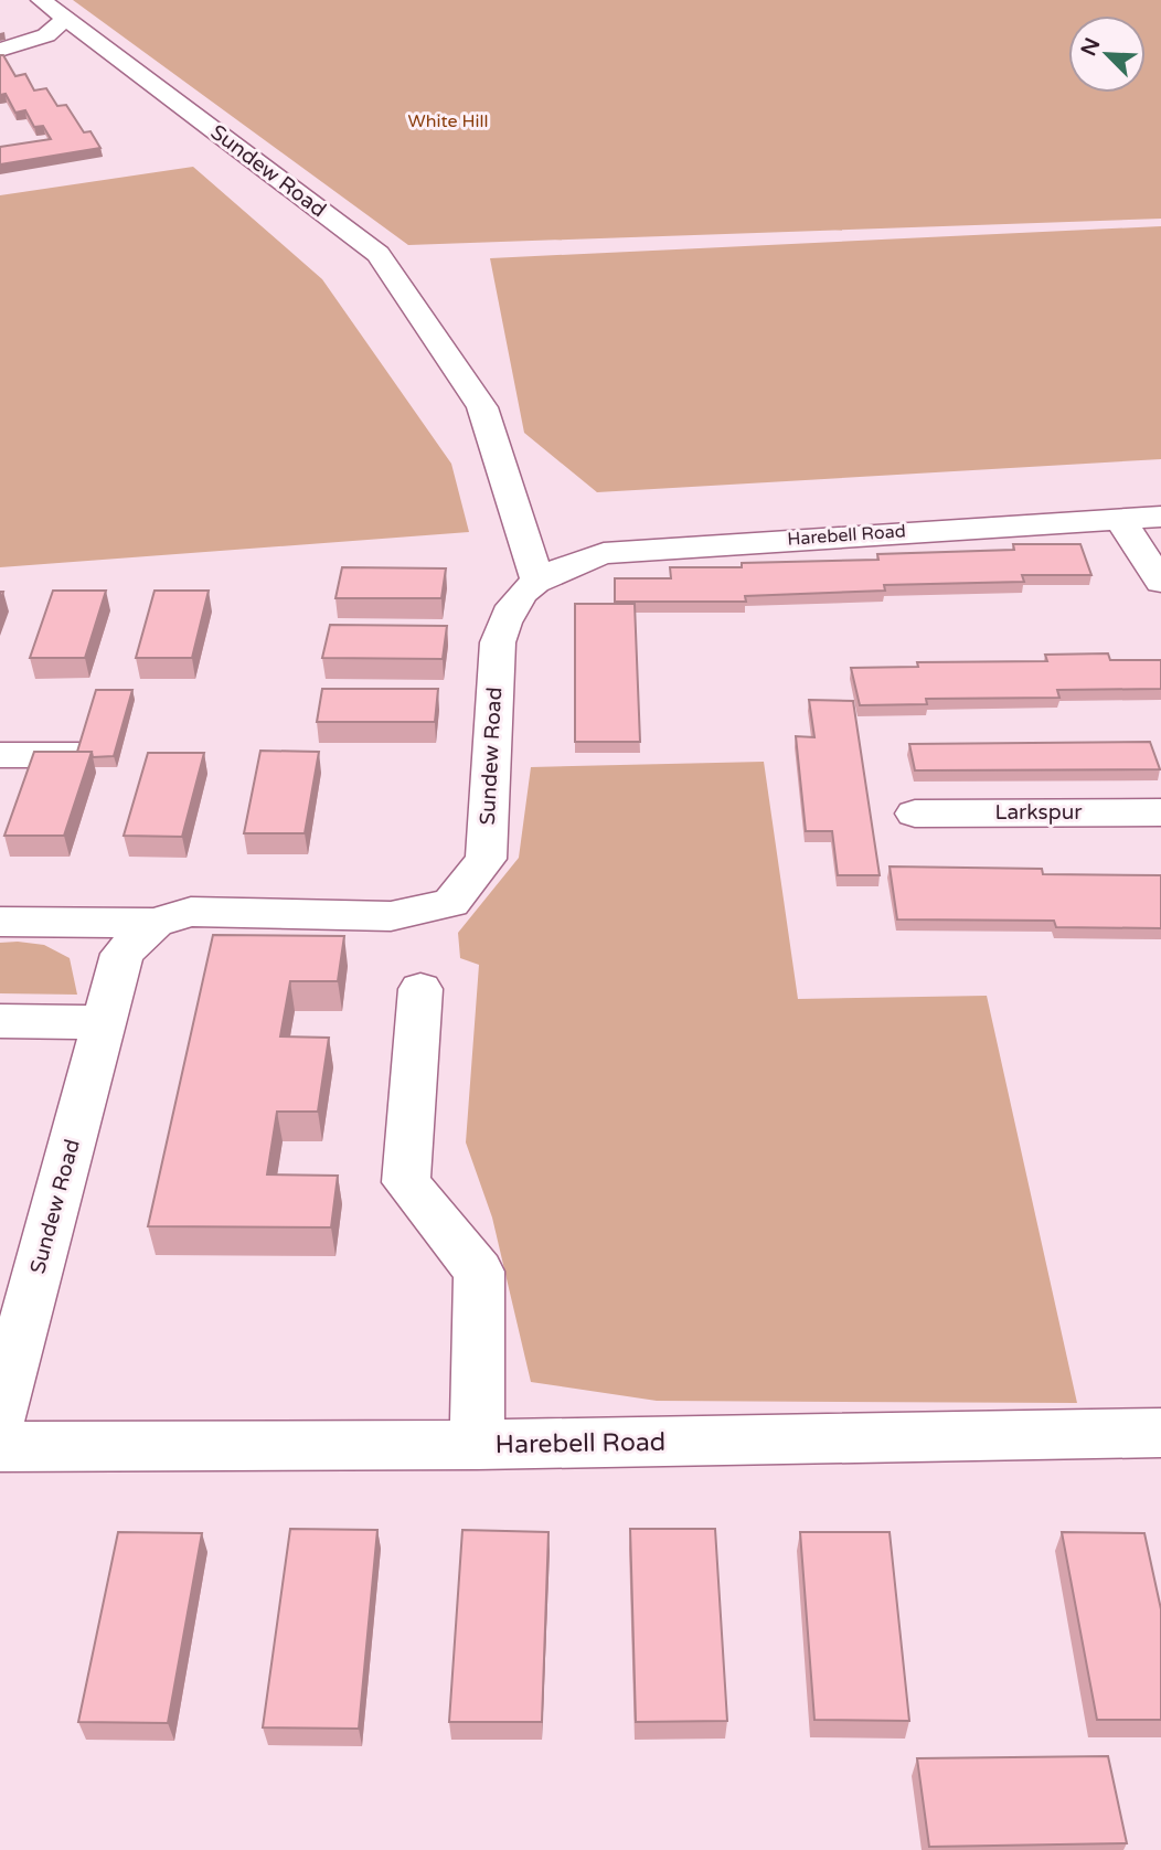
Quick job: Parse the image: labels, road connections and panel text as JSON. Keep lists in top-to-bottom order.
{
  "streets": {
    "street": ["Sundew Road", "Harebell Road", "Larkspur"]
  },
  "crossings": [
    ["Sundew Road", "Harebell Road"]
  ],
  "parks": ["White Hill"],
  "north": "top left"
}
